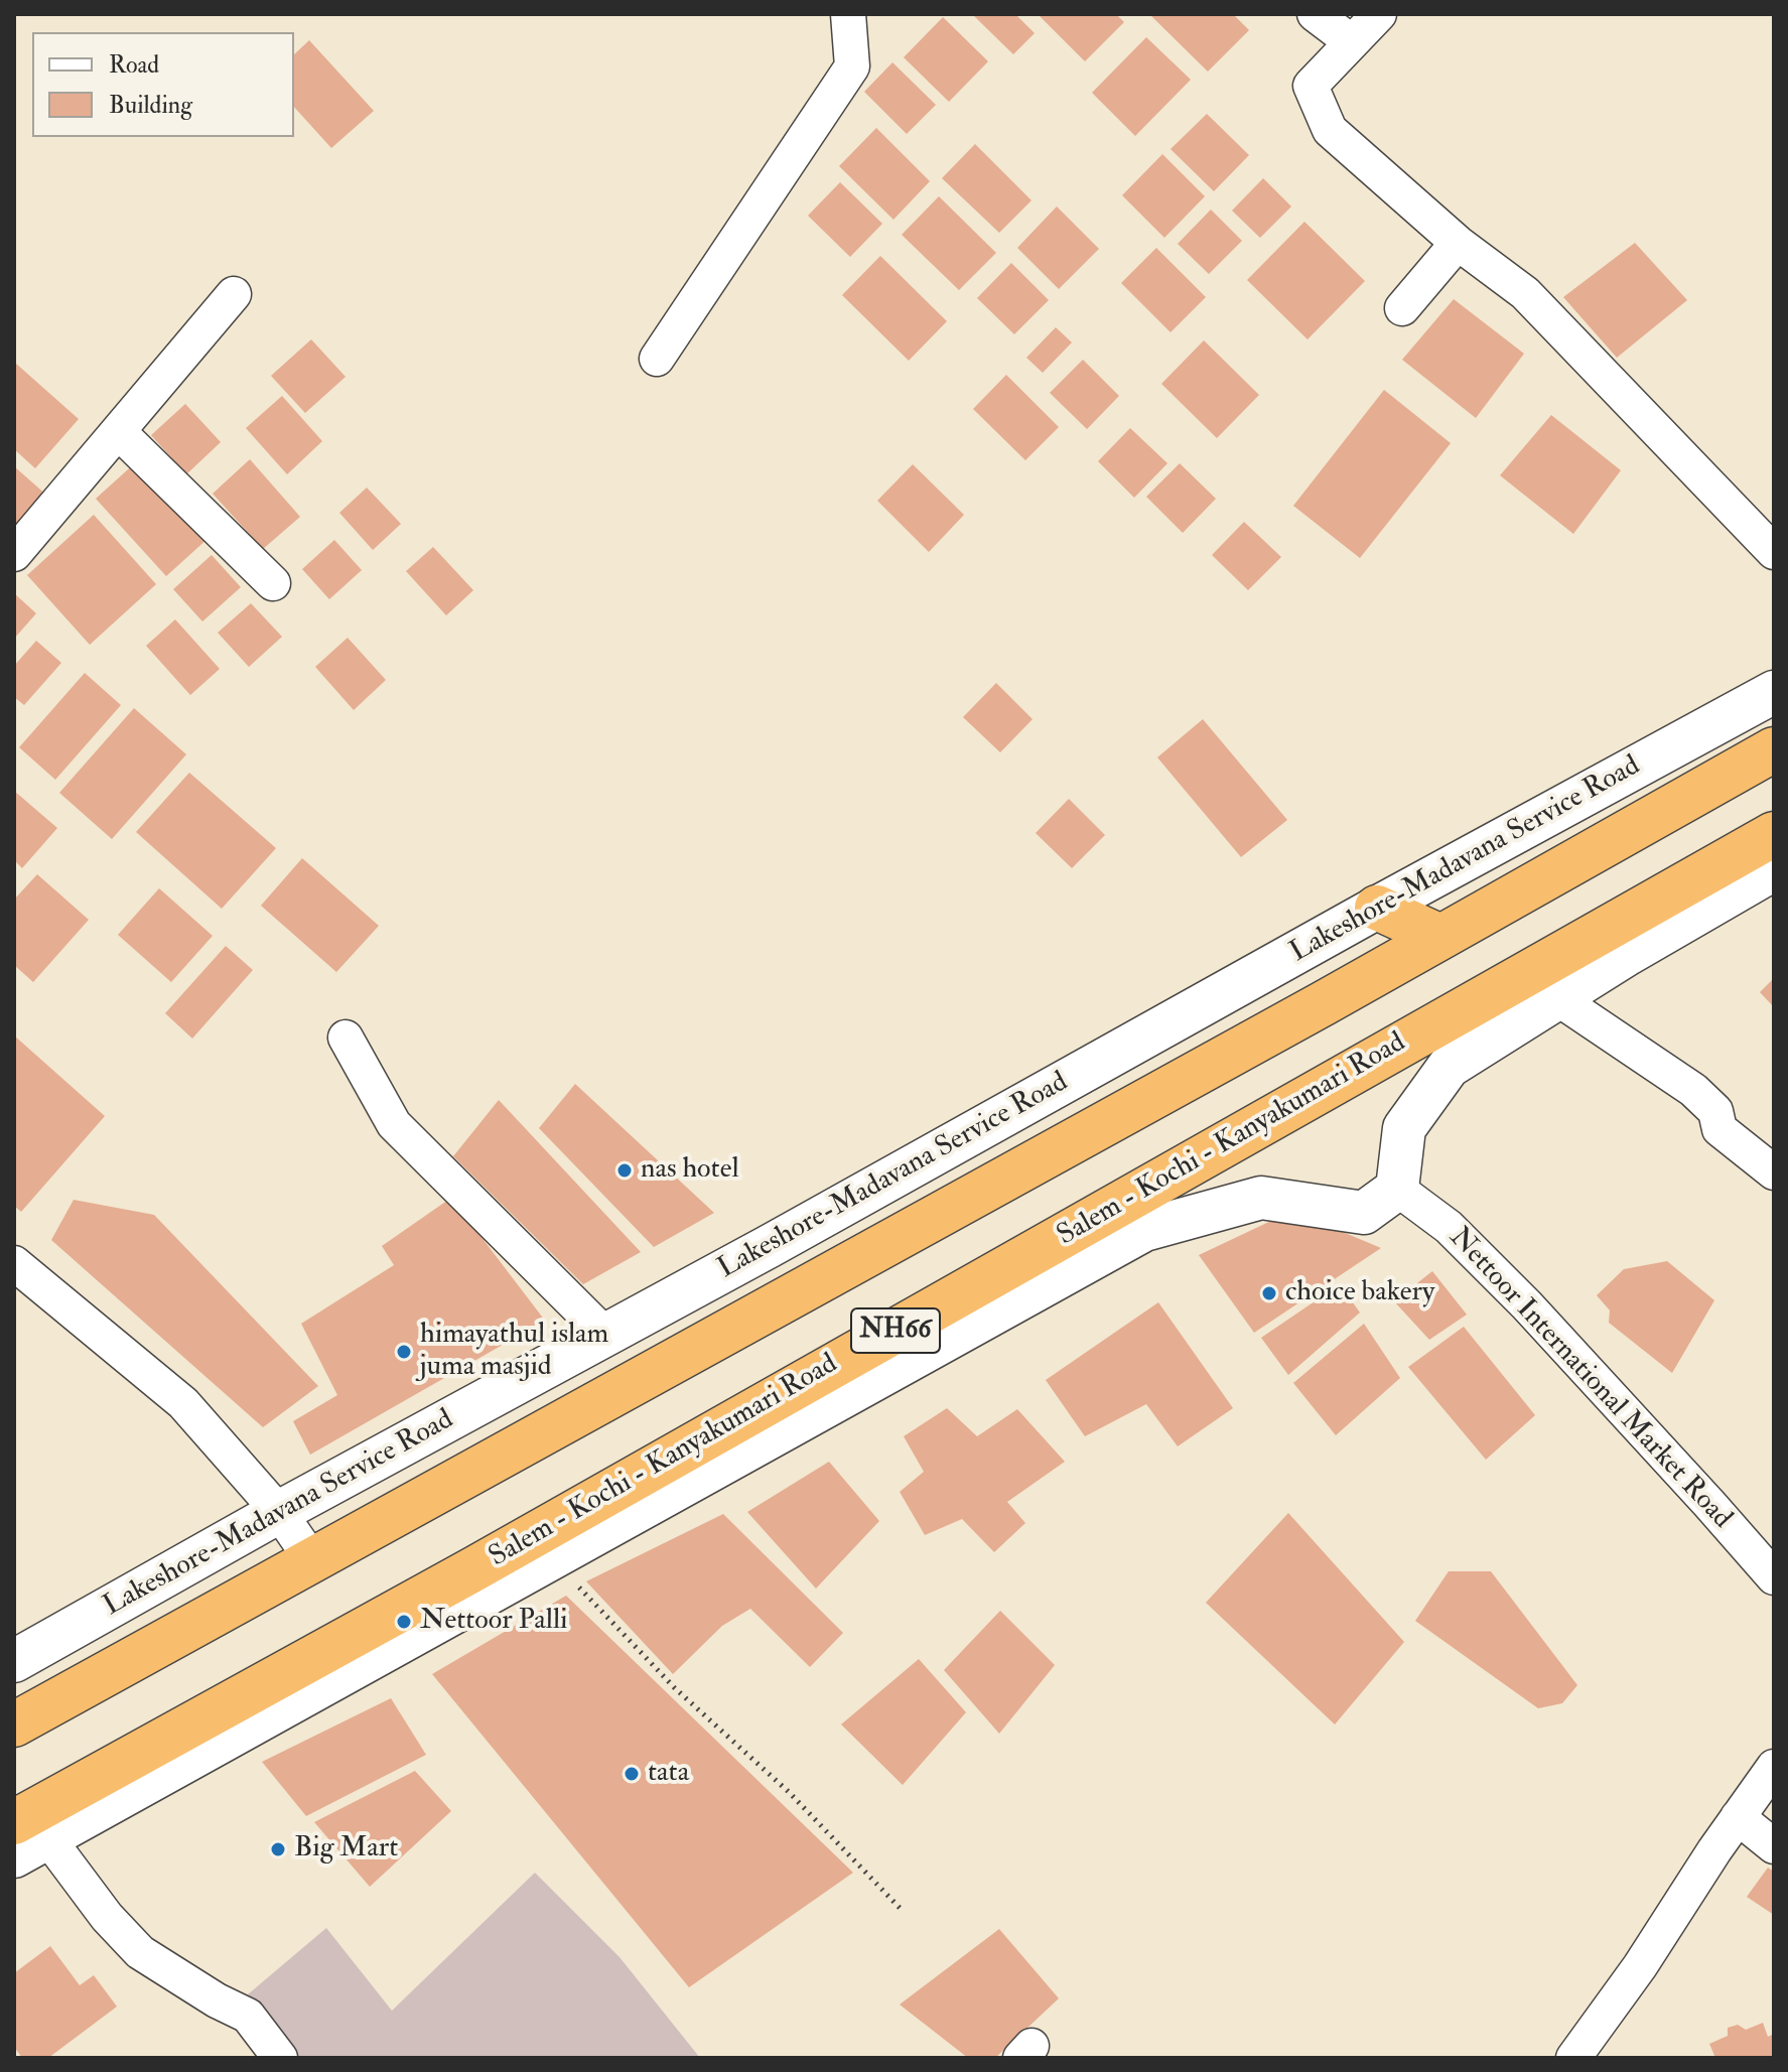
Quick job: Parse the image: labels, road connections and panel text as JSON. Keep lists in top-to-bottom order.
{
  "streets": {
    "highway": ["Salem - Kochi - Kanyakumari Road", "NH66"],
    "street": ["Lakeshore-Madavana Service Road", "Nettoor International Market Road"]
  },
  "places": [
    "nas hotel",
    "choice bakery",
    "himayathul islam juma masjid",
    "Nettoor Palli",
    "tata",
    "Big Mart"
  ],
  "legend": ["Road", "Building"]
}
